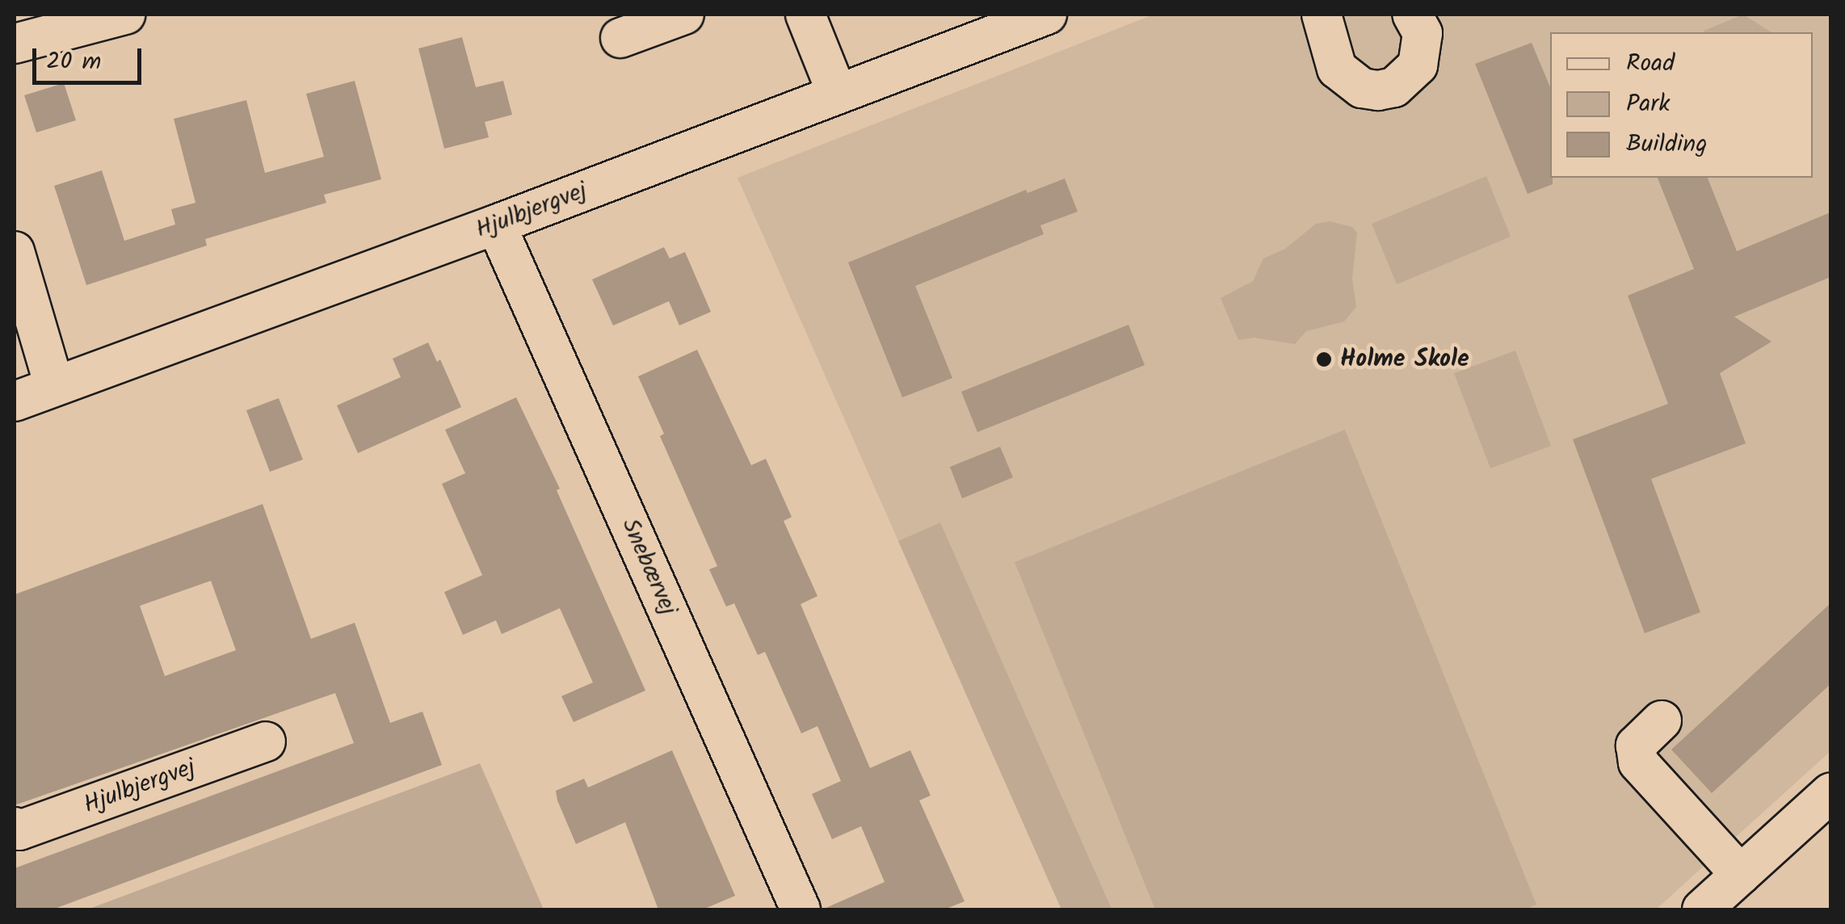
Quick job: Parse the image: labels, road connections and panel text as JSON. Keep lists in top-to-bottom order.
{
  "streets": {
    "street": ["Hjulbjergvej", "Snebærvej"]
  },
  "crossings": [
    ["Hjulbjergvej", "Snebærvej"]
  ],
  "places": ["Holme Skole"],
  "legend": ["Road", "Park", "Building"],
  "scale_bar": "20 m"
}
